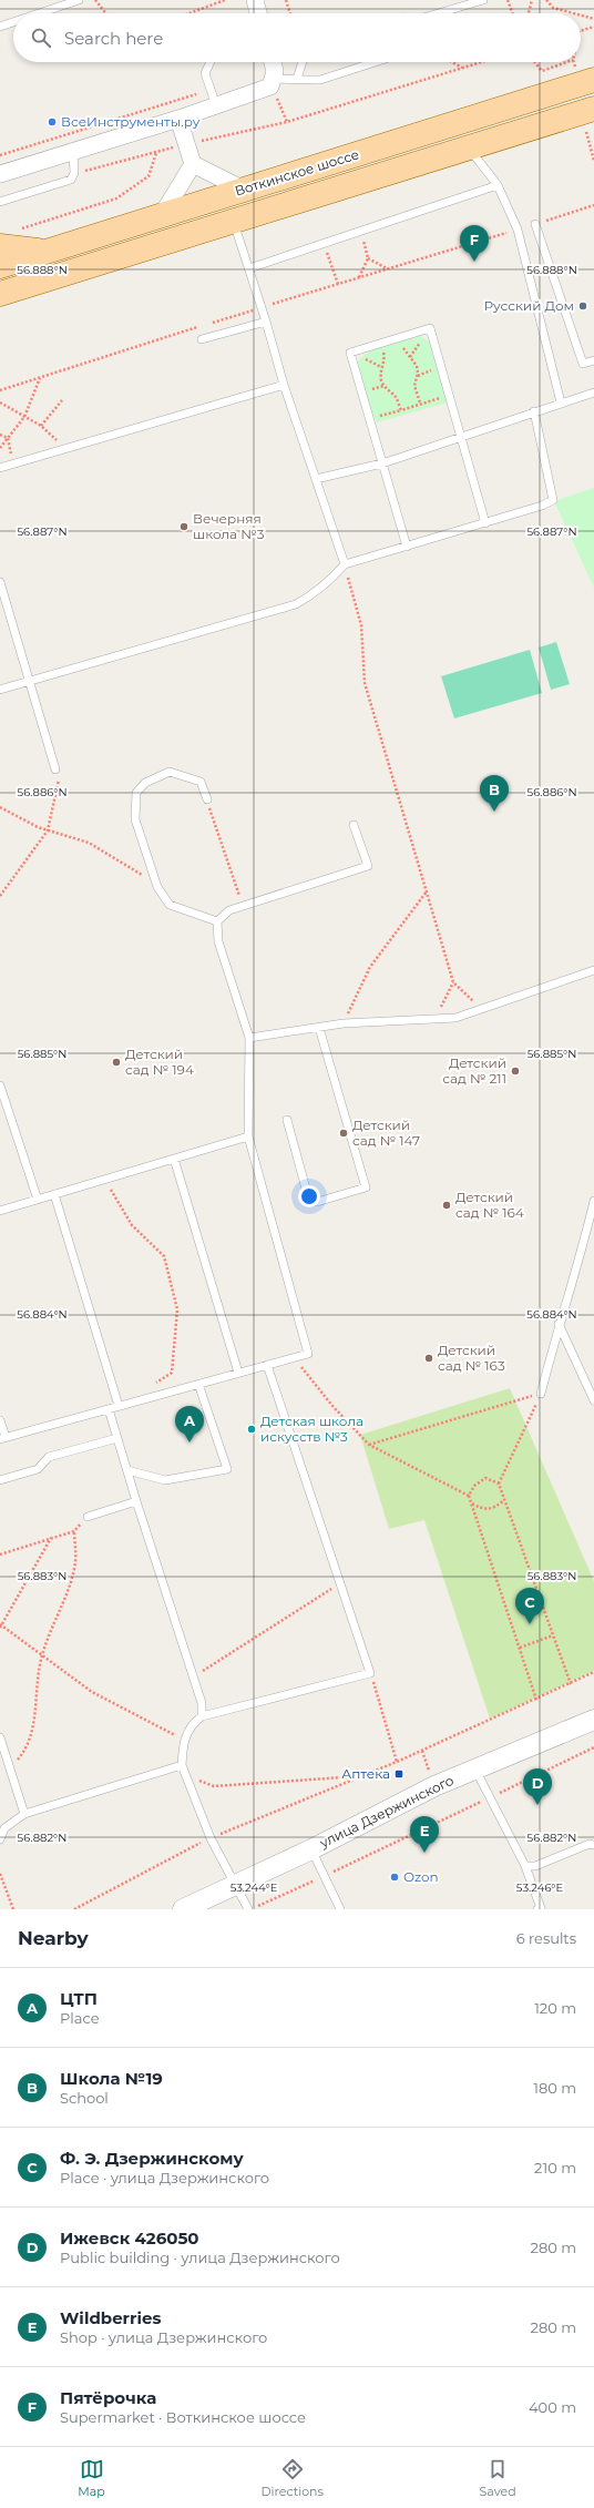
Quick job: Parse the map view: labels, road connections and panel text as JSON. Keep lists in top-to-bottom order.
{
  "streets": {
    "main road": ["Воткинское шоссе"],
    "street": ["улица Дзержинского"]
  },
  "places": {
    "other": [
      "ВсеИнструменты.ру",
      "Русский Дом",
      "Вечерняя школа №3",
      "Детский сад № 194",
      "Детский сад № 211",
      "Детский сад № 147",
      "Детский сад № 164",
      "Детский сад № 163",
      "Детская школа искусств №3",
      "Ozon"
    ],
    "transit": ["Аптека"]
  },
  "page": {
    "search": "Search here",
    "pins": [
      "F",
      "B",
      "A",
      "C",
      "D",
      "E"
    ],
    "heading": ["Nearby", "6 results"],
    "list": [
      {
        "mark": "A",
        "name": "ЦТП",
        "note": "Place",
        "value": "120 m"
      },
      {
        "mark": "B",
        "name": "Школа №19",
        "note": "School",
        "value": "180 m"
      },
      {
        "mark": "C",
        "name": "Ф. Э. Дзержинскому",
        "note": "Place · улица Дзержинского",
        "value": "210 m"
      },
      {
        "mark": "D",
        "name": "Ижевск 426050",
        "note": "Public building · улица Дзержинского",
        "value": "280 m"
      },
      {
        "mark": "E",
        "name": "Wildberries",
        "note": "Shop · улица Дзержинского",
        "value": "280 m"
      },
      {
        "mark": "F",
        "name": "Пятёрочка",
        "note": "Supermarket · Воткинское шоссе",
        "value": "400 m"
      }
    ],
    "nav": ["Map", "Directions", "Saved"]
  },
  "coordinates": [
    "56.888°N",
    "56.887°N",
    "56.886°N",
    "56.885°N",
    "56.884°N",
    "56.883°N",
    "56.882°N",
    "53.244°E",
    "53.246°E"
  ]
}
